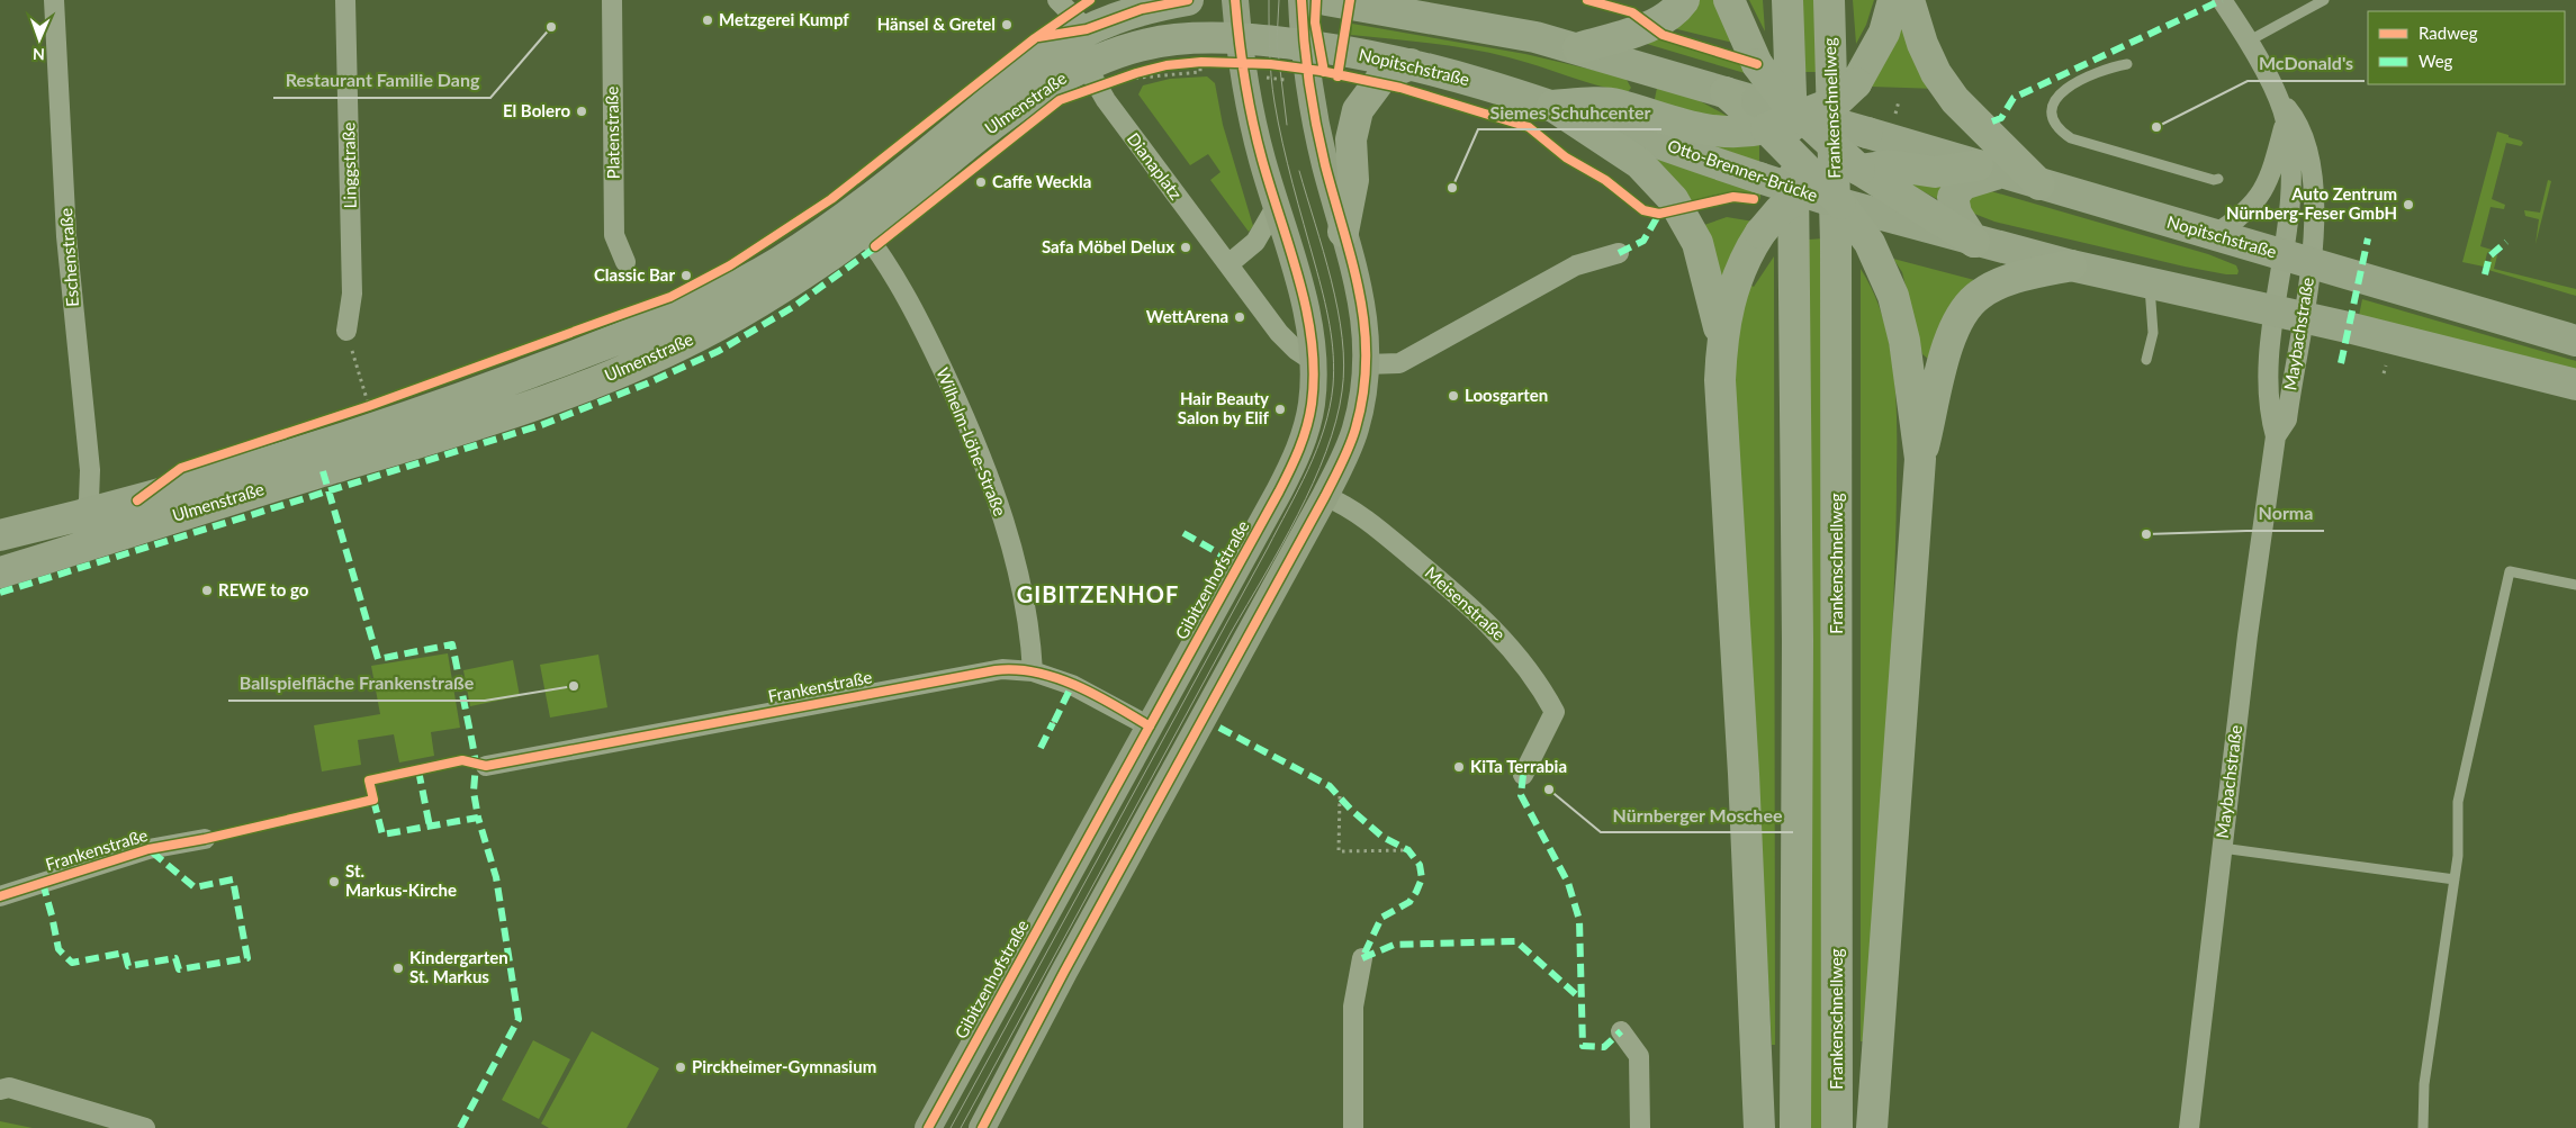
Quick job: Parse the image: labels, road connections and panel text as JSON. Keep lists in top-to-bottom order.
{
  "streets": {
    "highway": ["Frankenschnellweg"],
    "main road": [
      "Nopitschstraße",
      "Ulmenstraße",
      "Otto-Brenner-Brücke",
      "Gibitzenhofstraße"
    ],
    "street": [
      "Platenstraße",
      "Linggstraße",
      "Dianaplatz",
      "Eschenstraße",
      "Maybachstraße",
      "Wilhelm-Löhe-Straße",
      "Meisenstraße",
      "Frankenstraße"
    ]
  },
  "crossings": [
    ["Nopitschstraße", "Ulmenstraße"],
    ["Nopitschstraße", "Otto-Brenner-Brücke"],
    ["Nopitschstraße", "Maybachstraße"],
    ["Nopitschstraße", "Gibitzenhofstraße"],
    ["Ulmenstraße", "Dianaplatz"],
    ["Ulmenstraße", "Eschenstraße"],
    ["Ulmenstraße", "Wilhelm-Löhe-Straße"],
    ["Ulmenstraße", "Gibitzenhofstraße"],
    ["Dianaplatz", "Gibitzenhofstraße"],
    ["Wilhelm-Löhe-Straße", "Frankenstraße"],
    ["Gibitzenhofstraße", "Frankenstraße"]
  ],
  "districts": ["GIBITZENHOF"],
  "places": [
    "Metzgerei Kumpf",
    "Hänsel & Gretel",
    "Restaurant Familie Dang",
    "El Bolero",
    "McDonald's",
    "Caffe Weckla",
    "Siemes Schuhcenter",
    "Auto Zentrum Nürnberg-Feser GmbH",
    "Safa Möbel Delux",
    "Classic Bar",
    "WettArena",
    "Loosgarten",
    "Hair Beauty Salon by Elif",
    "Norma",
    "REWE to go",
    "Ballspielfläche Frankenstraße",
    "KiTa Terrabia",
    "Nürnberger Moschee",
    "St. Markus-Kirche",
    "Kindergarten St. Markus",
    "Pirckheimer-Gymnasium"
  ],
  "legend": ["Radweg", "Weg"],
  "north": "bottom"
}
